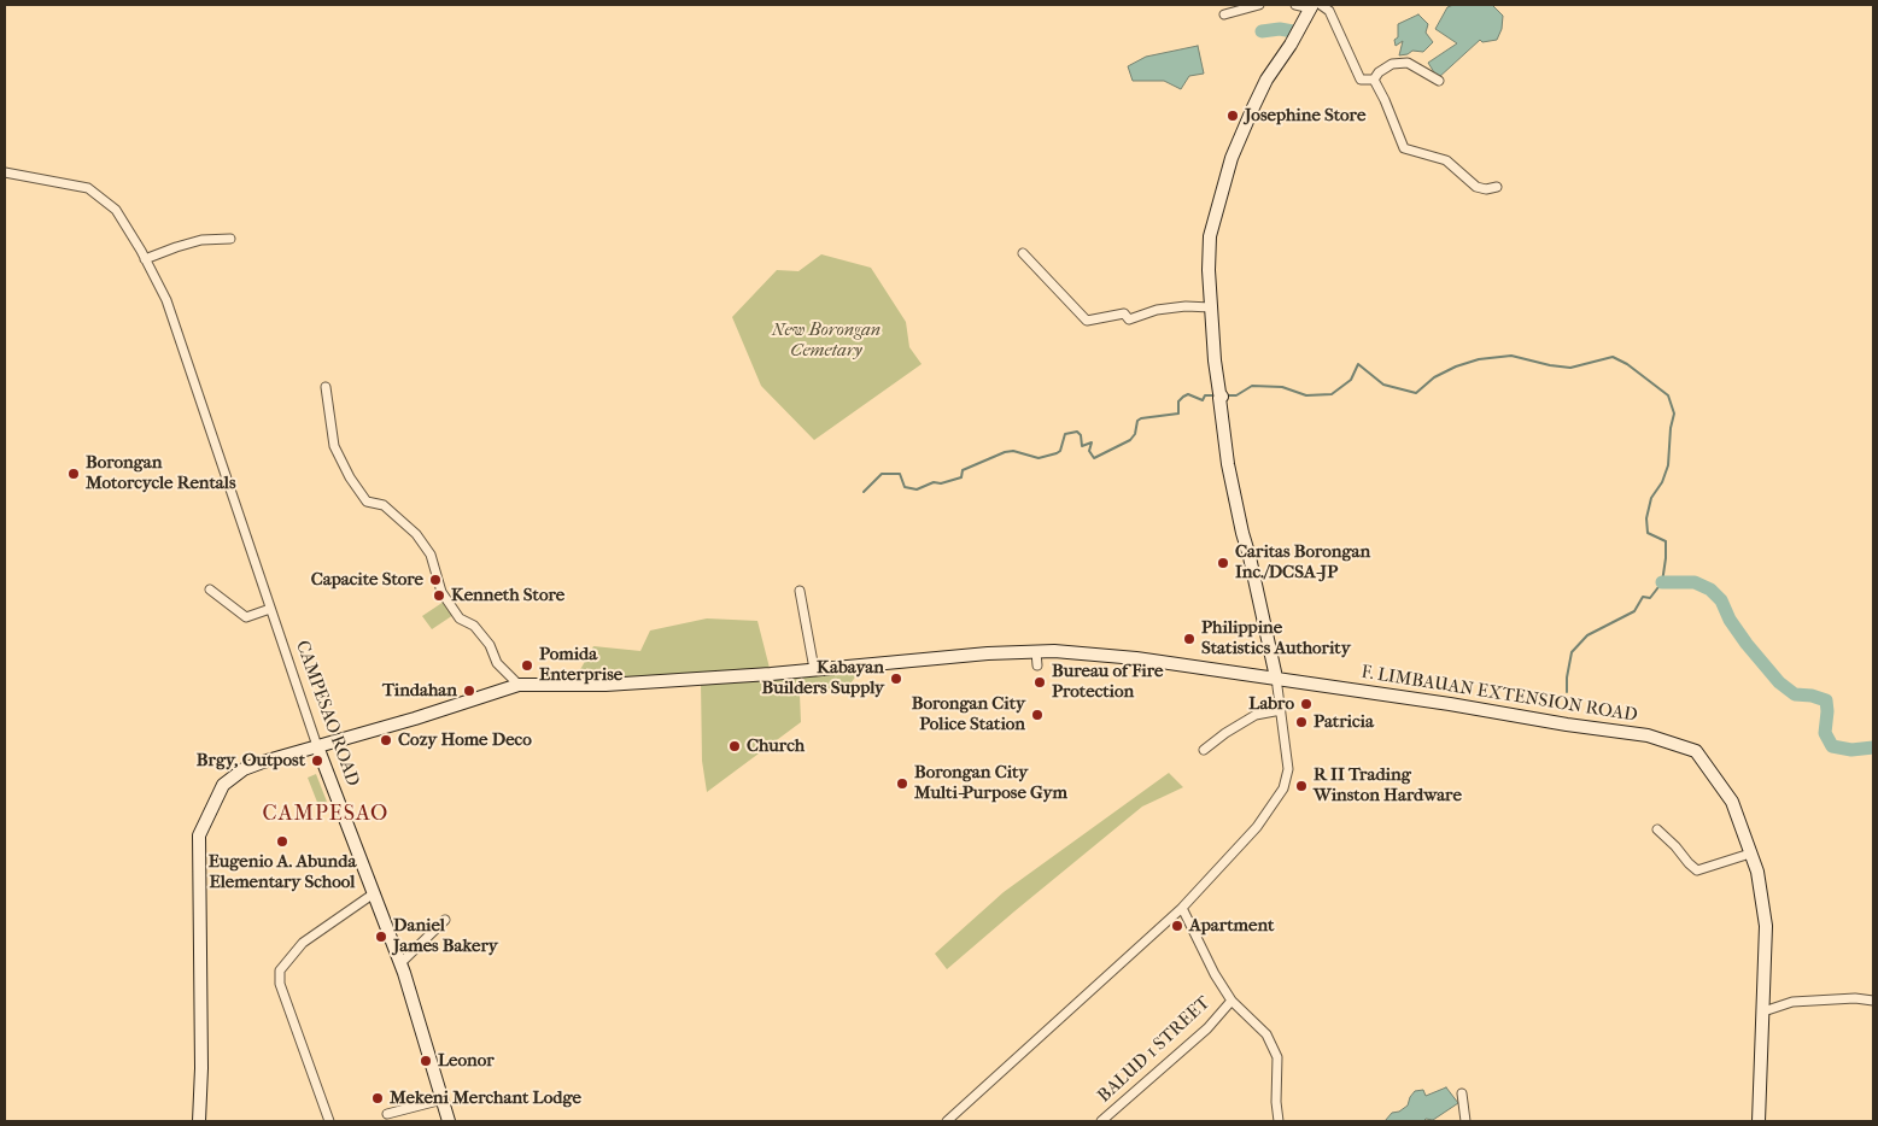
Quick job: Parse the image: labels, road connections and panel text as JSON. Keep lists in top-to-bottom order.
{
  "streets": {
    "street": ["F. LIMBAUAN EXTENSION ROAD", "CAMPESAO ROAD", "BALUD 1 STREET"]
  },
  "crossings": [
    ["F. LIMBAUAN EXTENSION ROAD", "CAMPESAO ROAD"]
  ],
  "districts": ["CAMPESAO"],
  "parks": ["New Borongan Cemetary"],
  "places": [
    "Josephine Store",
    "Borongan Motorcycle Rentals",
    "Caritas Borongan Inc./DCSA-JP",
    "Capacite Store",
    "Kenneth Store",
    "Philippine Statistics Authority",
    "Pomida Enterprise",
    "Kabayan Builders Supply",
    "Bureau of Fire Protection",
    "Tindahan",
    "Labro",
    "Borongan City Police Station",
    "Patricia",
    "Cozy Home Deco",
    "Church",
    "Brgy, Outpost",
    "Borongan City Multi-Purpose Gym",
    "R II Trading Winston Hardware",
    "Eugenio A. Abunda Elementary School",
    "Apartment",
    "Daniel James Bakery",
    "Leonor",
    "Mekeni Merchant Lodge"
  ]
}
